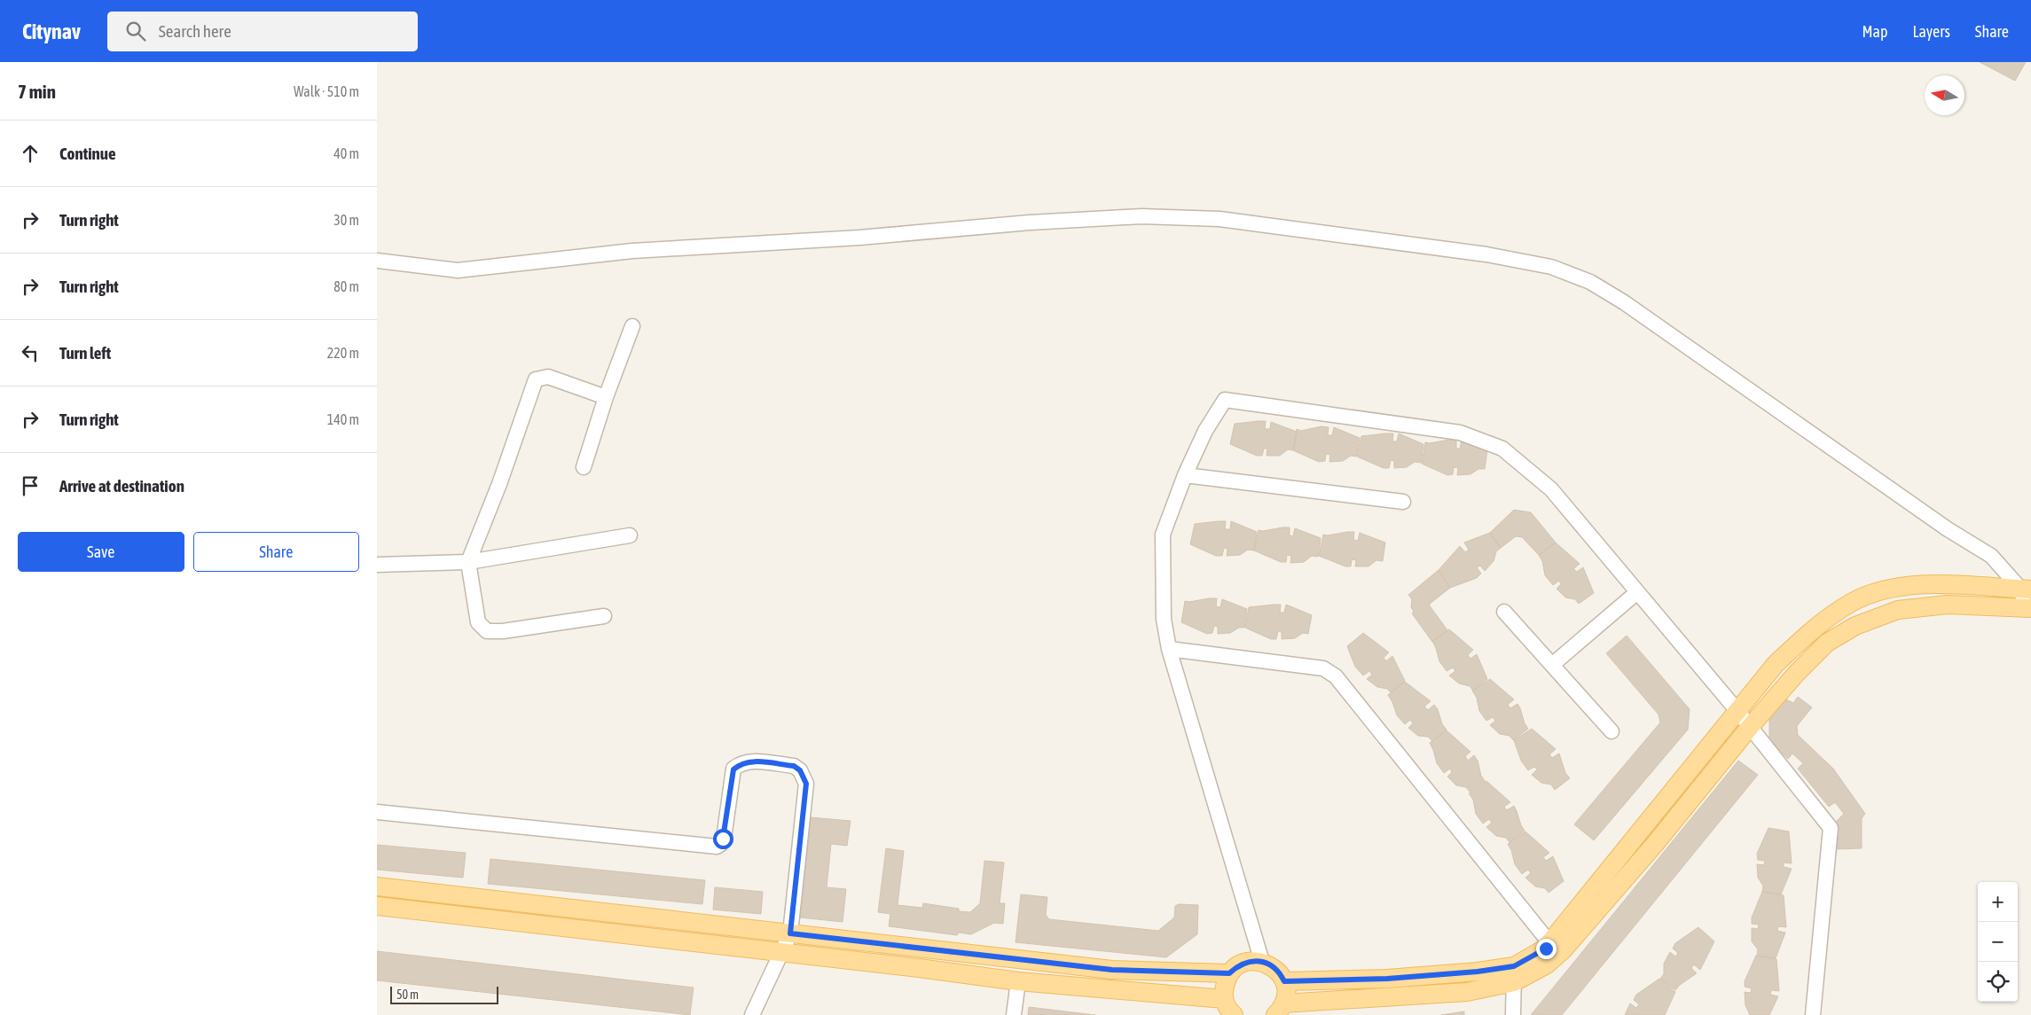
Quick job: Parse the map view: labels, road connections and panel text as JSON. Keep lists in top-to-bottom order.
{
  "scale_bar": "50 m",
  "north": "left",
  "page": {
    "header": "Citynav",
    "search": "Search here",
    "nav": ["Map", "Layers", "Share"],
    "heading": ["7 min", "Walk · 510 m"],
    "list": [
      ["Continue", "40 m"],
      ["Turn right", "30 m"],
      ["Turn right", "80 m"],
      ["Turn left", "220 m"],
      ["Turn right", "140 m"],
      "Arrive at destination"
    ],
    "buttons": ["Save", "Share"],
    "map_buttons": ["+", "−"],
    "scale": "50 m"
  }
}
